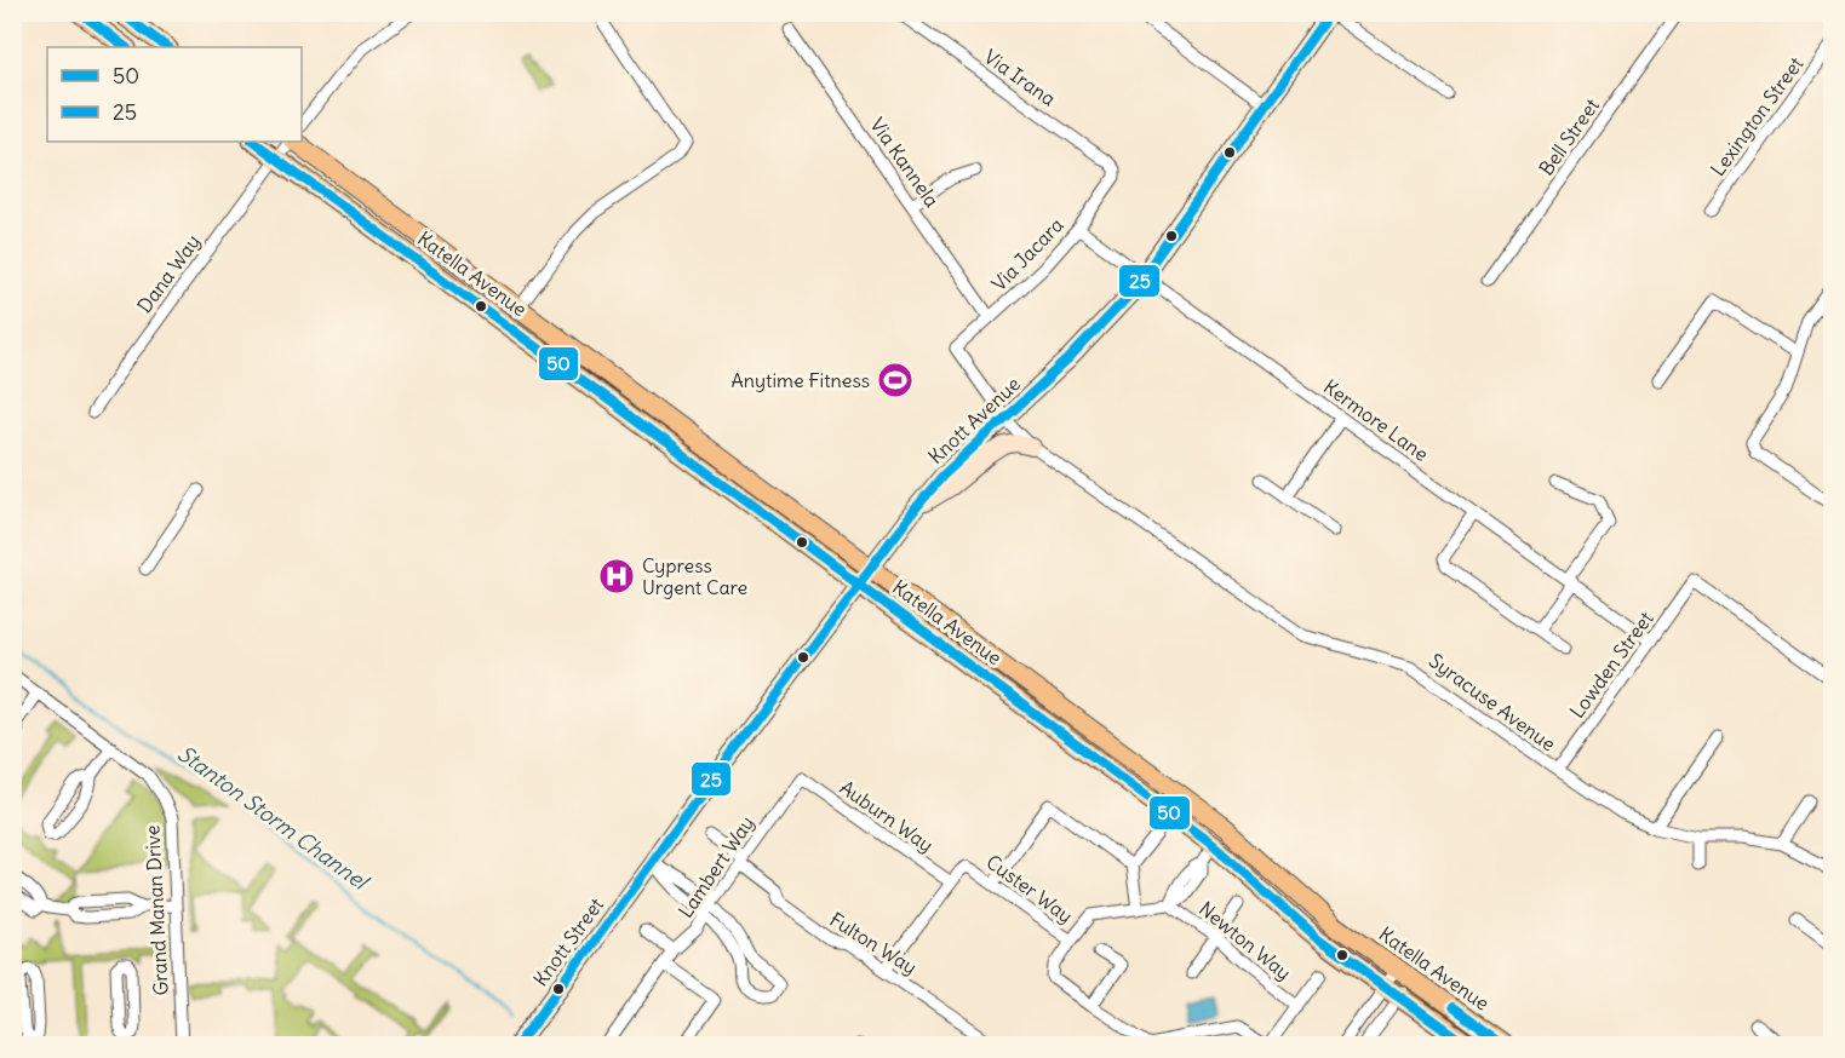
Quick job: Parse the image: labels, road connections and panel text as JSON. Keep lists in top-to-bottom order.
{
  "streets": {
    "main road": ["Katella Avenue", "Knott Avenue", "Knott Street"],
    "street": [
      "Via Irana",
      "Lexington Street",
      "Bell Street",
      "Via Kannela",
      "Via Jacara",
      "Dana Way",
      "Kermore Lane",
      "Lowden Street",
      "Syracuse Avenue",
      "Auburn Way",
      "Lambert Way",
      "Custer Way",
      "Grand Manan Drive",
      "Newton Way",
      "Fulton Way"
    ]
  },
  "crossings": [
    ["Via Irana", "Via Jacara"],
    ["Via Kannela", "Via Jacara"],
    ["Via Jacara", "Kermore Lane"],
    ["Via Jacara", "Syracuse Avenue"],
    ["Dana Way", "Katella Avenue"],
    ["Katella Avenue", "Knott Avenue"],
    ["Knott Avenue", "Kermore Lane"],
    ["Knott Avenue", "Syracuse Avenue"],
    ["Knott Avenue", "Knott Street"],
    ["Kermore Lane", "Lowden Street"],
    ["Lowden Street", "Syracuse Avenue"],
    ["Auburn Way", "Lambert Way"],
    ["Auburn Way", "Custer Way"],
    ["Lambert Way", "Fulton Way"]
  ],
  "water": ["Stanton Storm Channel"],
  "places": {
    "sports": ["Anytime Fitness"],
    "hospital": ["Cypress Urgent Care"]
  },
  "lines": ["transit line 50", "transit line 25"],
  "legend": ["50", "25"]
}
